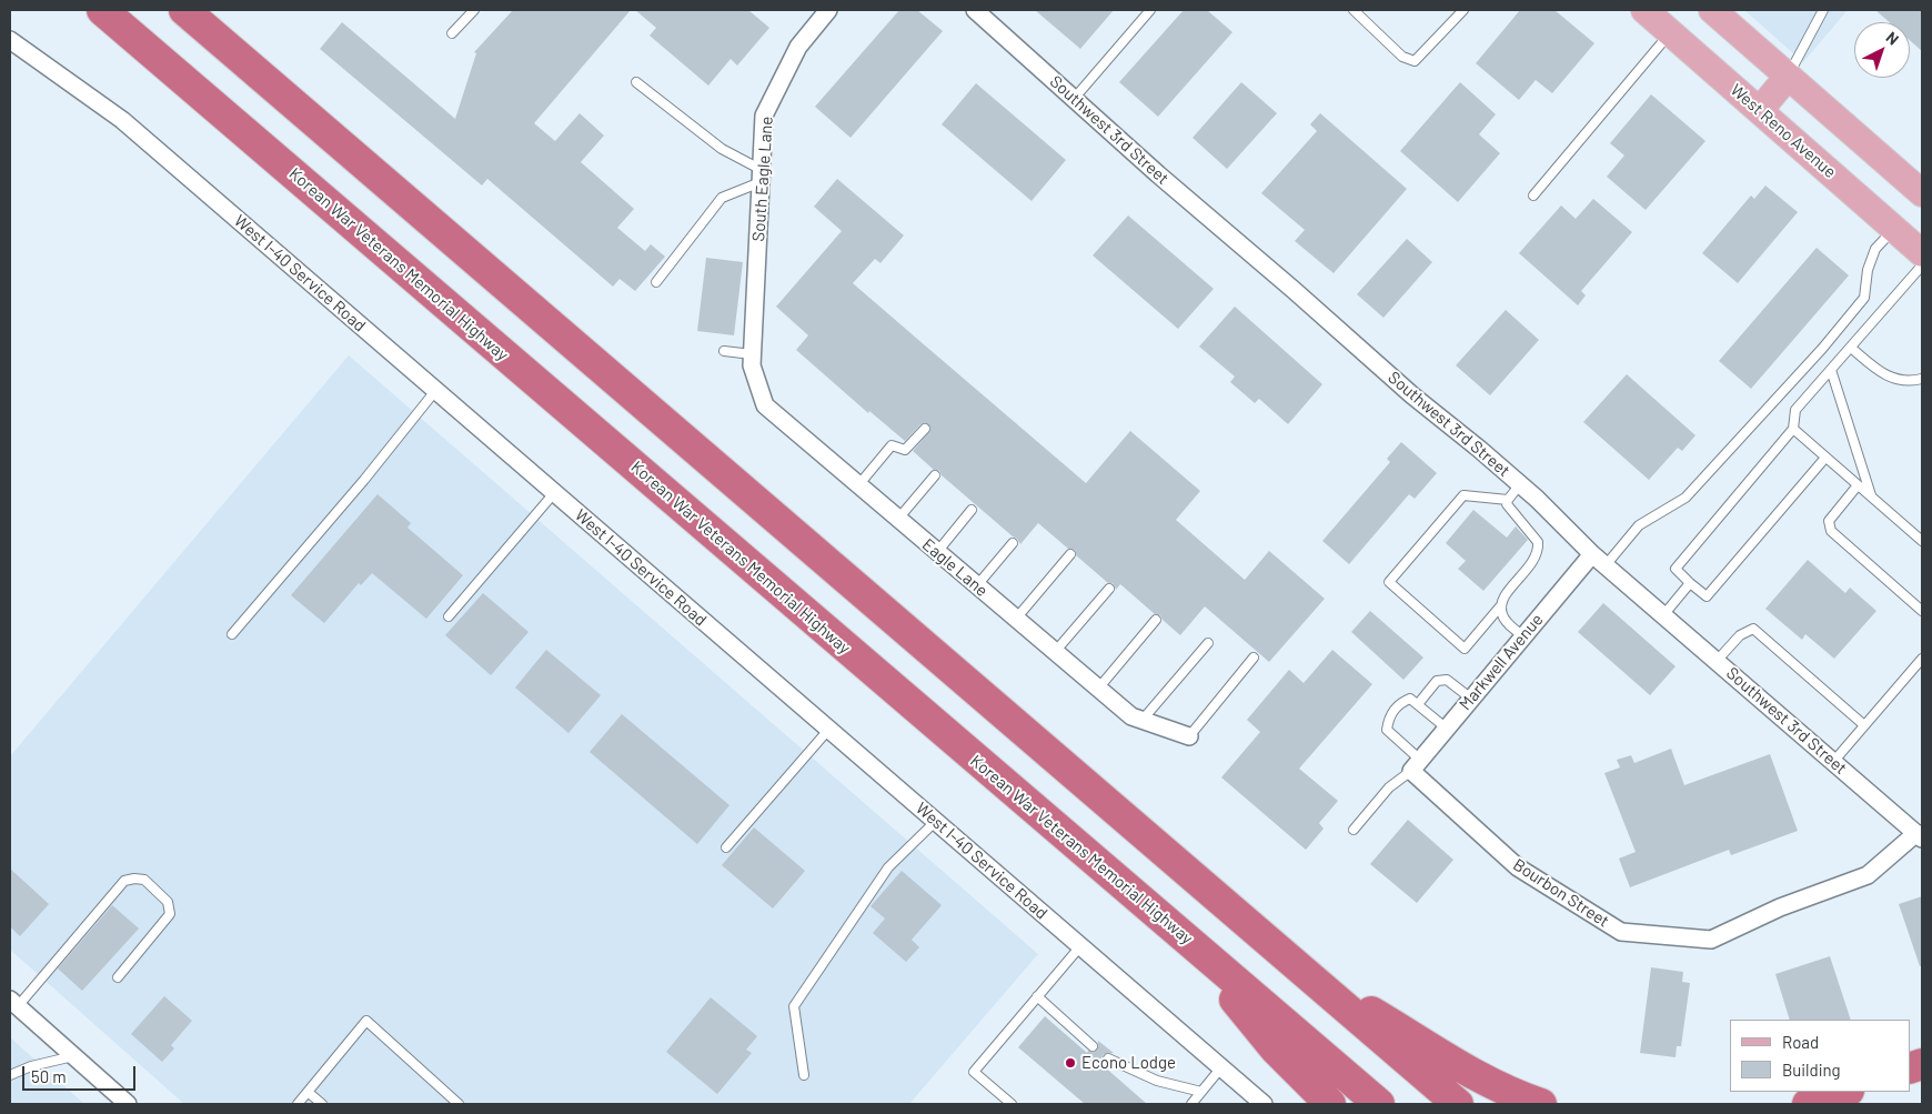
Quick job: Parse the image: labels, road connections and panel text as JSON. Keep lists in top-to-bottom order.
{
  "streets": {
    "highway": ["Korean War Veterans Memorial Highway"],
    "main road": ["West Reno Avenue"],
    "street": [
      "Southwest 3rd Street",
      "South Eagle Lane",
      "West I-40 Service Road",
      "Eagle Lane",
      "Markwell Avenue",
      "Bourbon Street"
    ]
  },
  "crossings": [
    ["Southwest 3rd Street", "Markwell Avenue"],
    ["Southwest 3rd Street", "Bourbon Street"],
    ["South Eagle Lane", "Eagle Lane"],
    ["Markwell Avenue", "Bourbon Street"]
  ],
  "places": ["Econo Lodge"],
  "legend": ["Road", "Building"],
  "scale_bar": "50 m",
  "north": "top right"
}
